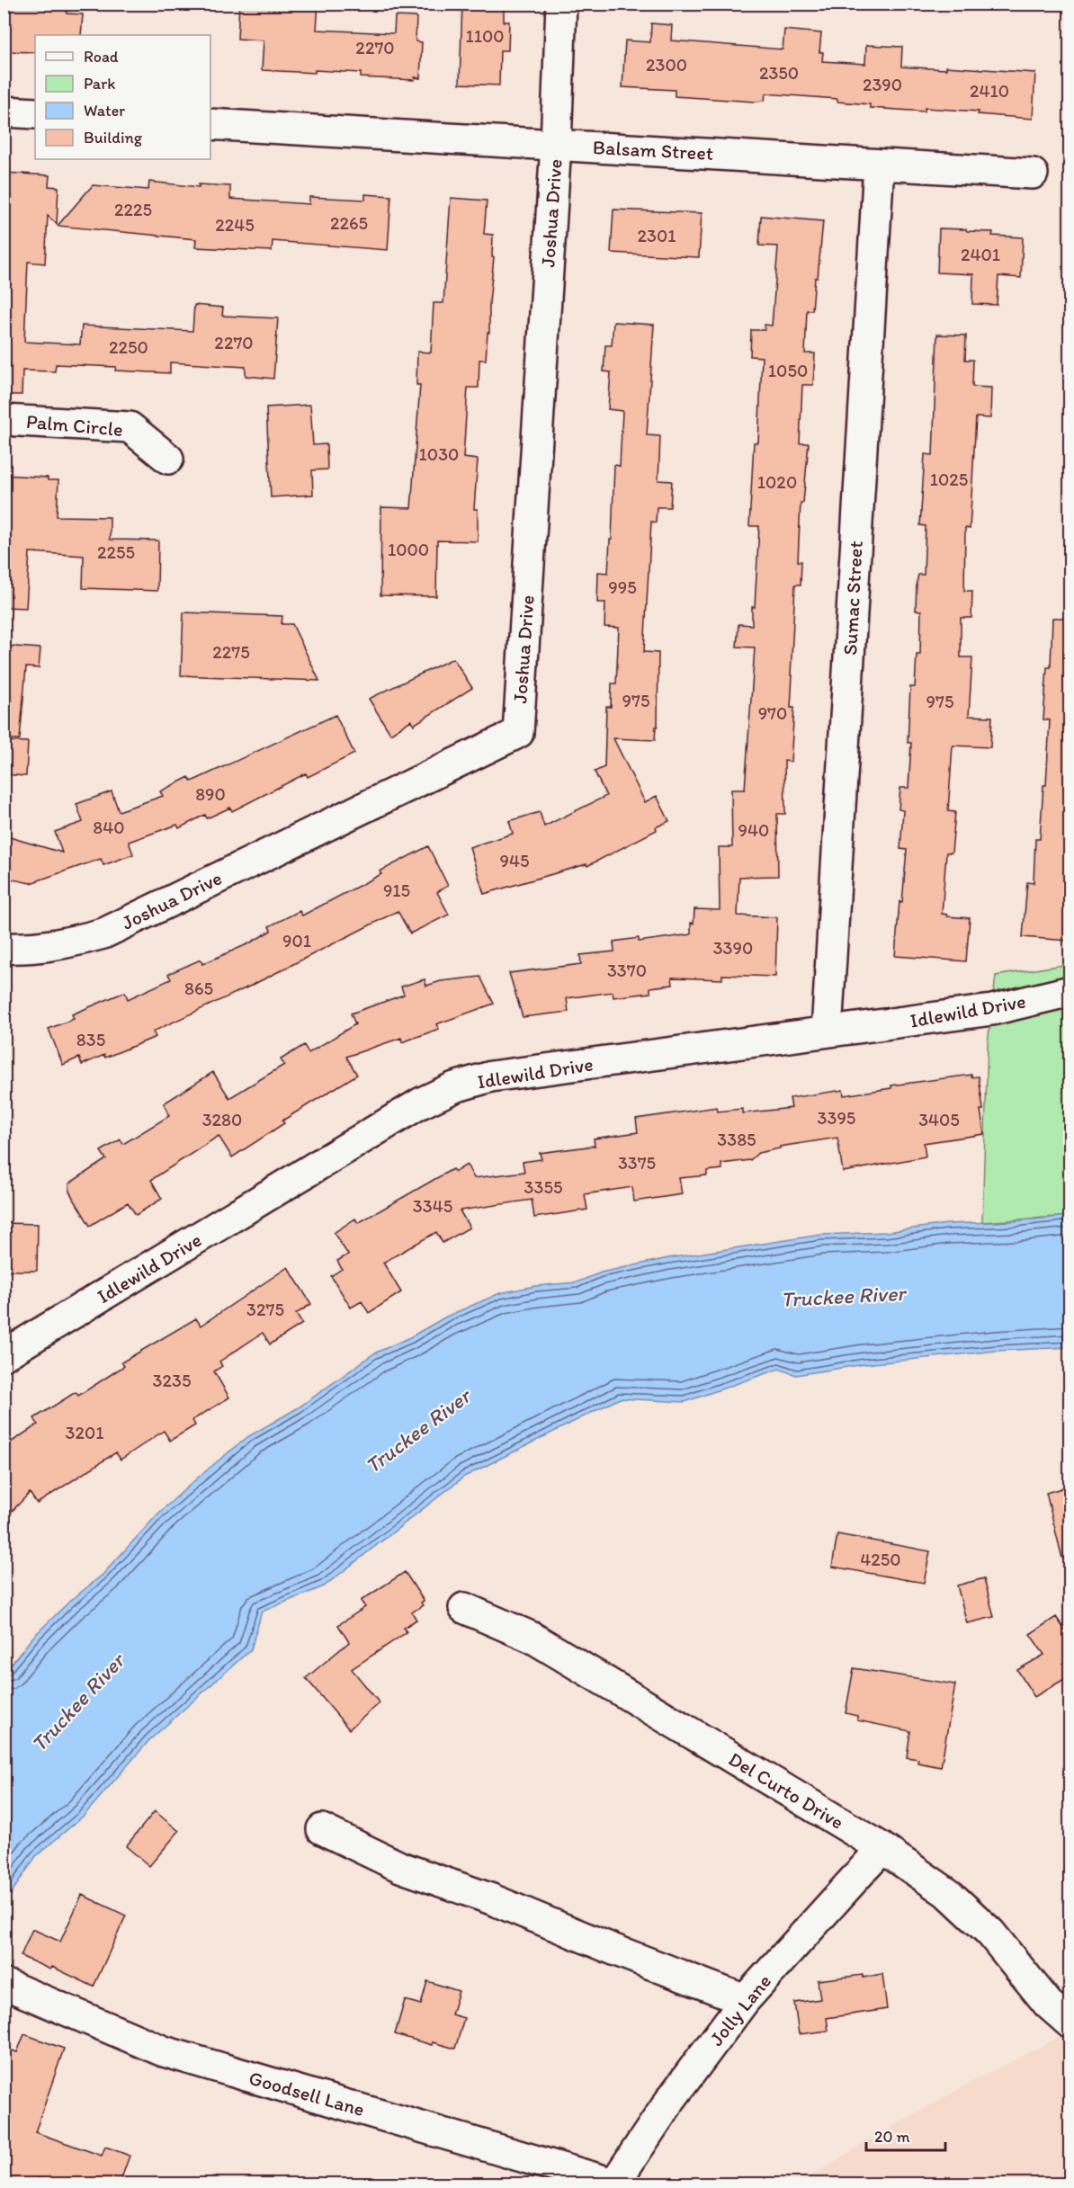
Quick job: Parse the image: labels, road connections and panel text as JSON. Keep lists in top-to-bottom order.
{
  "streets": {
    "street": [
      "Balsam Street",
      "Joshua Drive",
      "Palm Circle",
      "Sumac Street",
      "Idlewild Drive",
      "Del Curto Drive",
      "Jolly Lane",
      "Goodsell Lane"
    ]
  },
  "crossings": [
    ["Balsam Street", "Joshua Drive"],
    ["Balsam Street", "Sumac Street"],
    ["Sumac Street", "Idlewild Drive"],
    ["Del Curto Drive", "Jolly Lane"],
    ["Jolly Lane", "Goodsell Lane"]
  ],
  "water": ["Truckee River"],
  "house_numbers": [
    "1100",
    "2270",
    "2300",
    "2350",
    "2390",
    "2410",
    "2225",
    "2265",
    "2245",
    "2301",
    "2401",
    "2270",
    "2250",
    "1050",
    "1030",
    "1025",
    "1020",
    "1000",
    "2255",
    "995",
    "2275",
    "975",
    "975",
    "970",
    "890",
    "840",
    "940",
    "945",
    "915",
    "901",
    "3390",
    "3370",
    "865",
    "835",
    "3395",
    "3280",
    "3405",
    "3385",
    "3375",
    "3355",
    "3345",
    "3275",
    "3235",
    "3201",
    "4250"
  ],
  "legend": [
    "Road",
    "Park",
    "Water",
    "Building"
  ],
  "scale_bar": "20 m"
}
